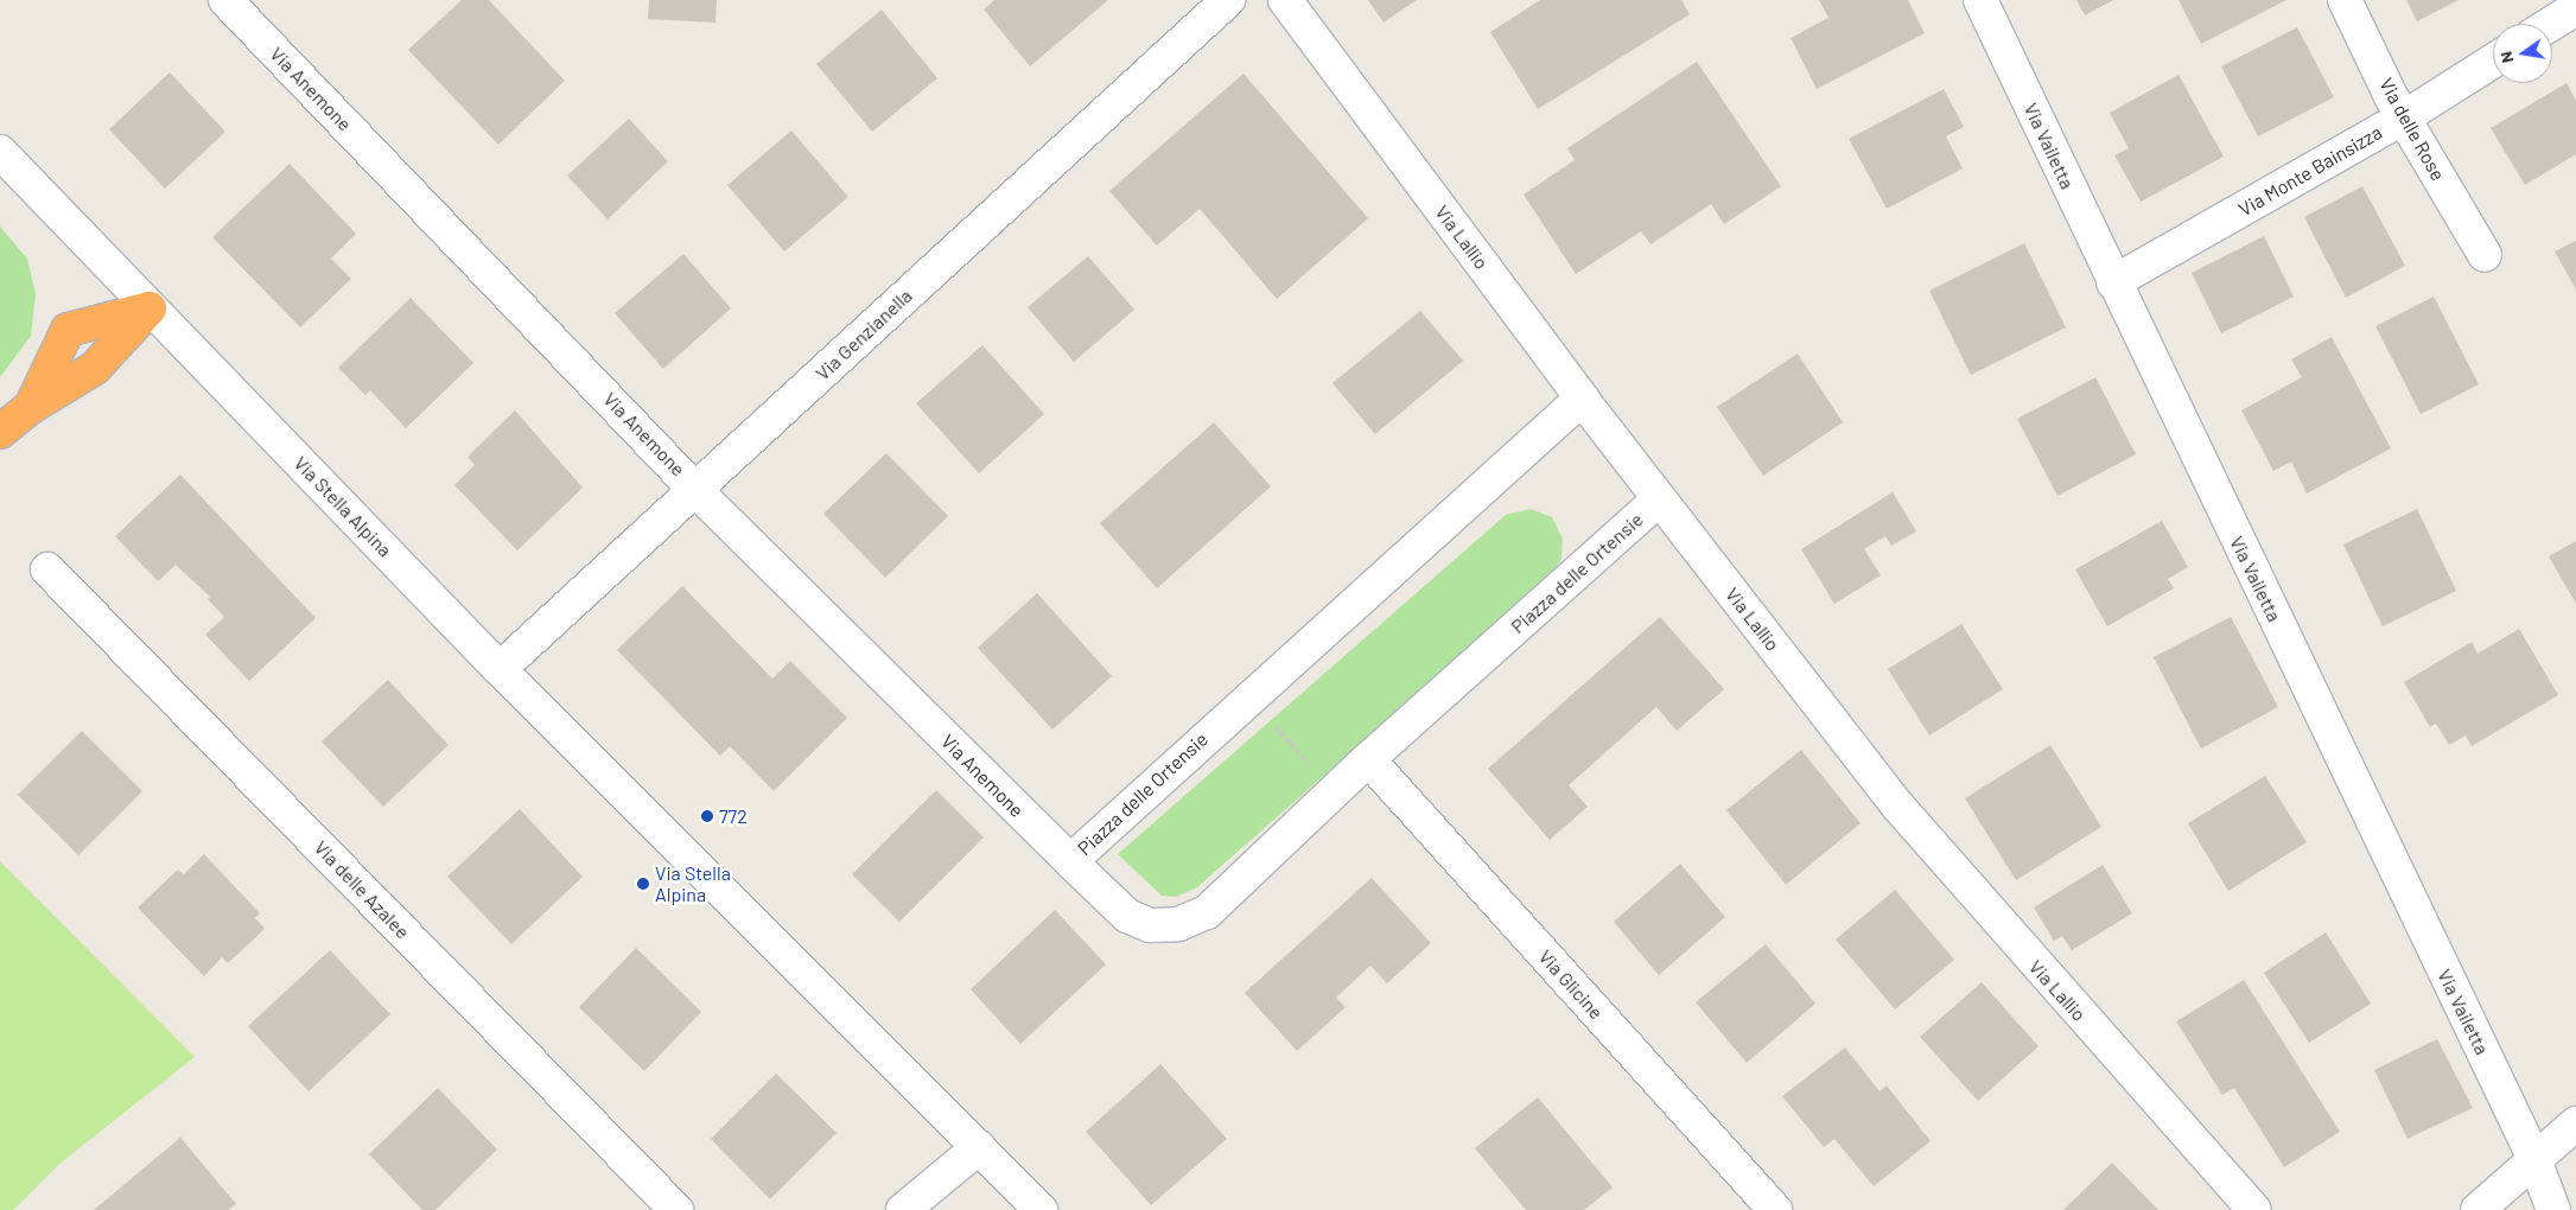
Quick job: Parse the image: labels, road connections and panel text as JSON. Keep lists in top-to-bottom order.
{
  "streets": {
    "street": [
      "Via Anemone",
      "Via delle Rose",
      "Via Vailetta",
      "Via Monte Bainsizza",
      "Via Lallio",
      "Via Genzianella",
      "Via Stella Alpina",
      "Piazza delle Ortensie",
      "Via delle Azalee",
      "Via Glicine"
    ]
  },
  "crossings": [
    ["Via Anemone", "Via Genzianella"],
    ["Via Anemone", "Piazza delle Ortensie"],
    ["Via delle Rose", "Via Monte Bainsizza"],
    ["Via Vailetta", "Via Monte Bainsizza"],
    ["Via Lallio", "Piazza delle Ortensie"],
    ["Via Genzianella", "Via Stella Alpina"],
    ["Piazza delle Ortensie", "Via Glicine"]
  ],
  "places": ["772", "Via Stella Alpina"],
  "north": "left"
}
